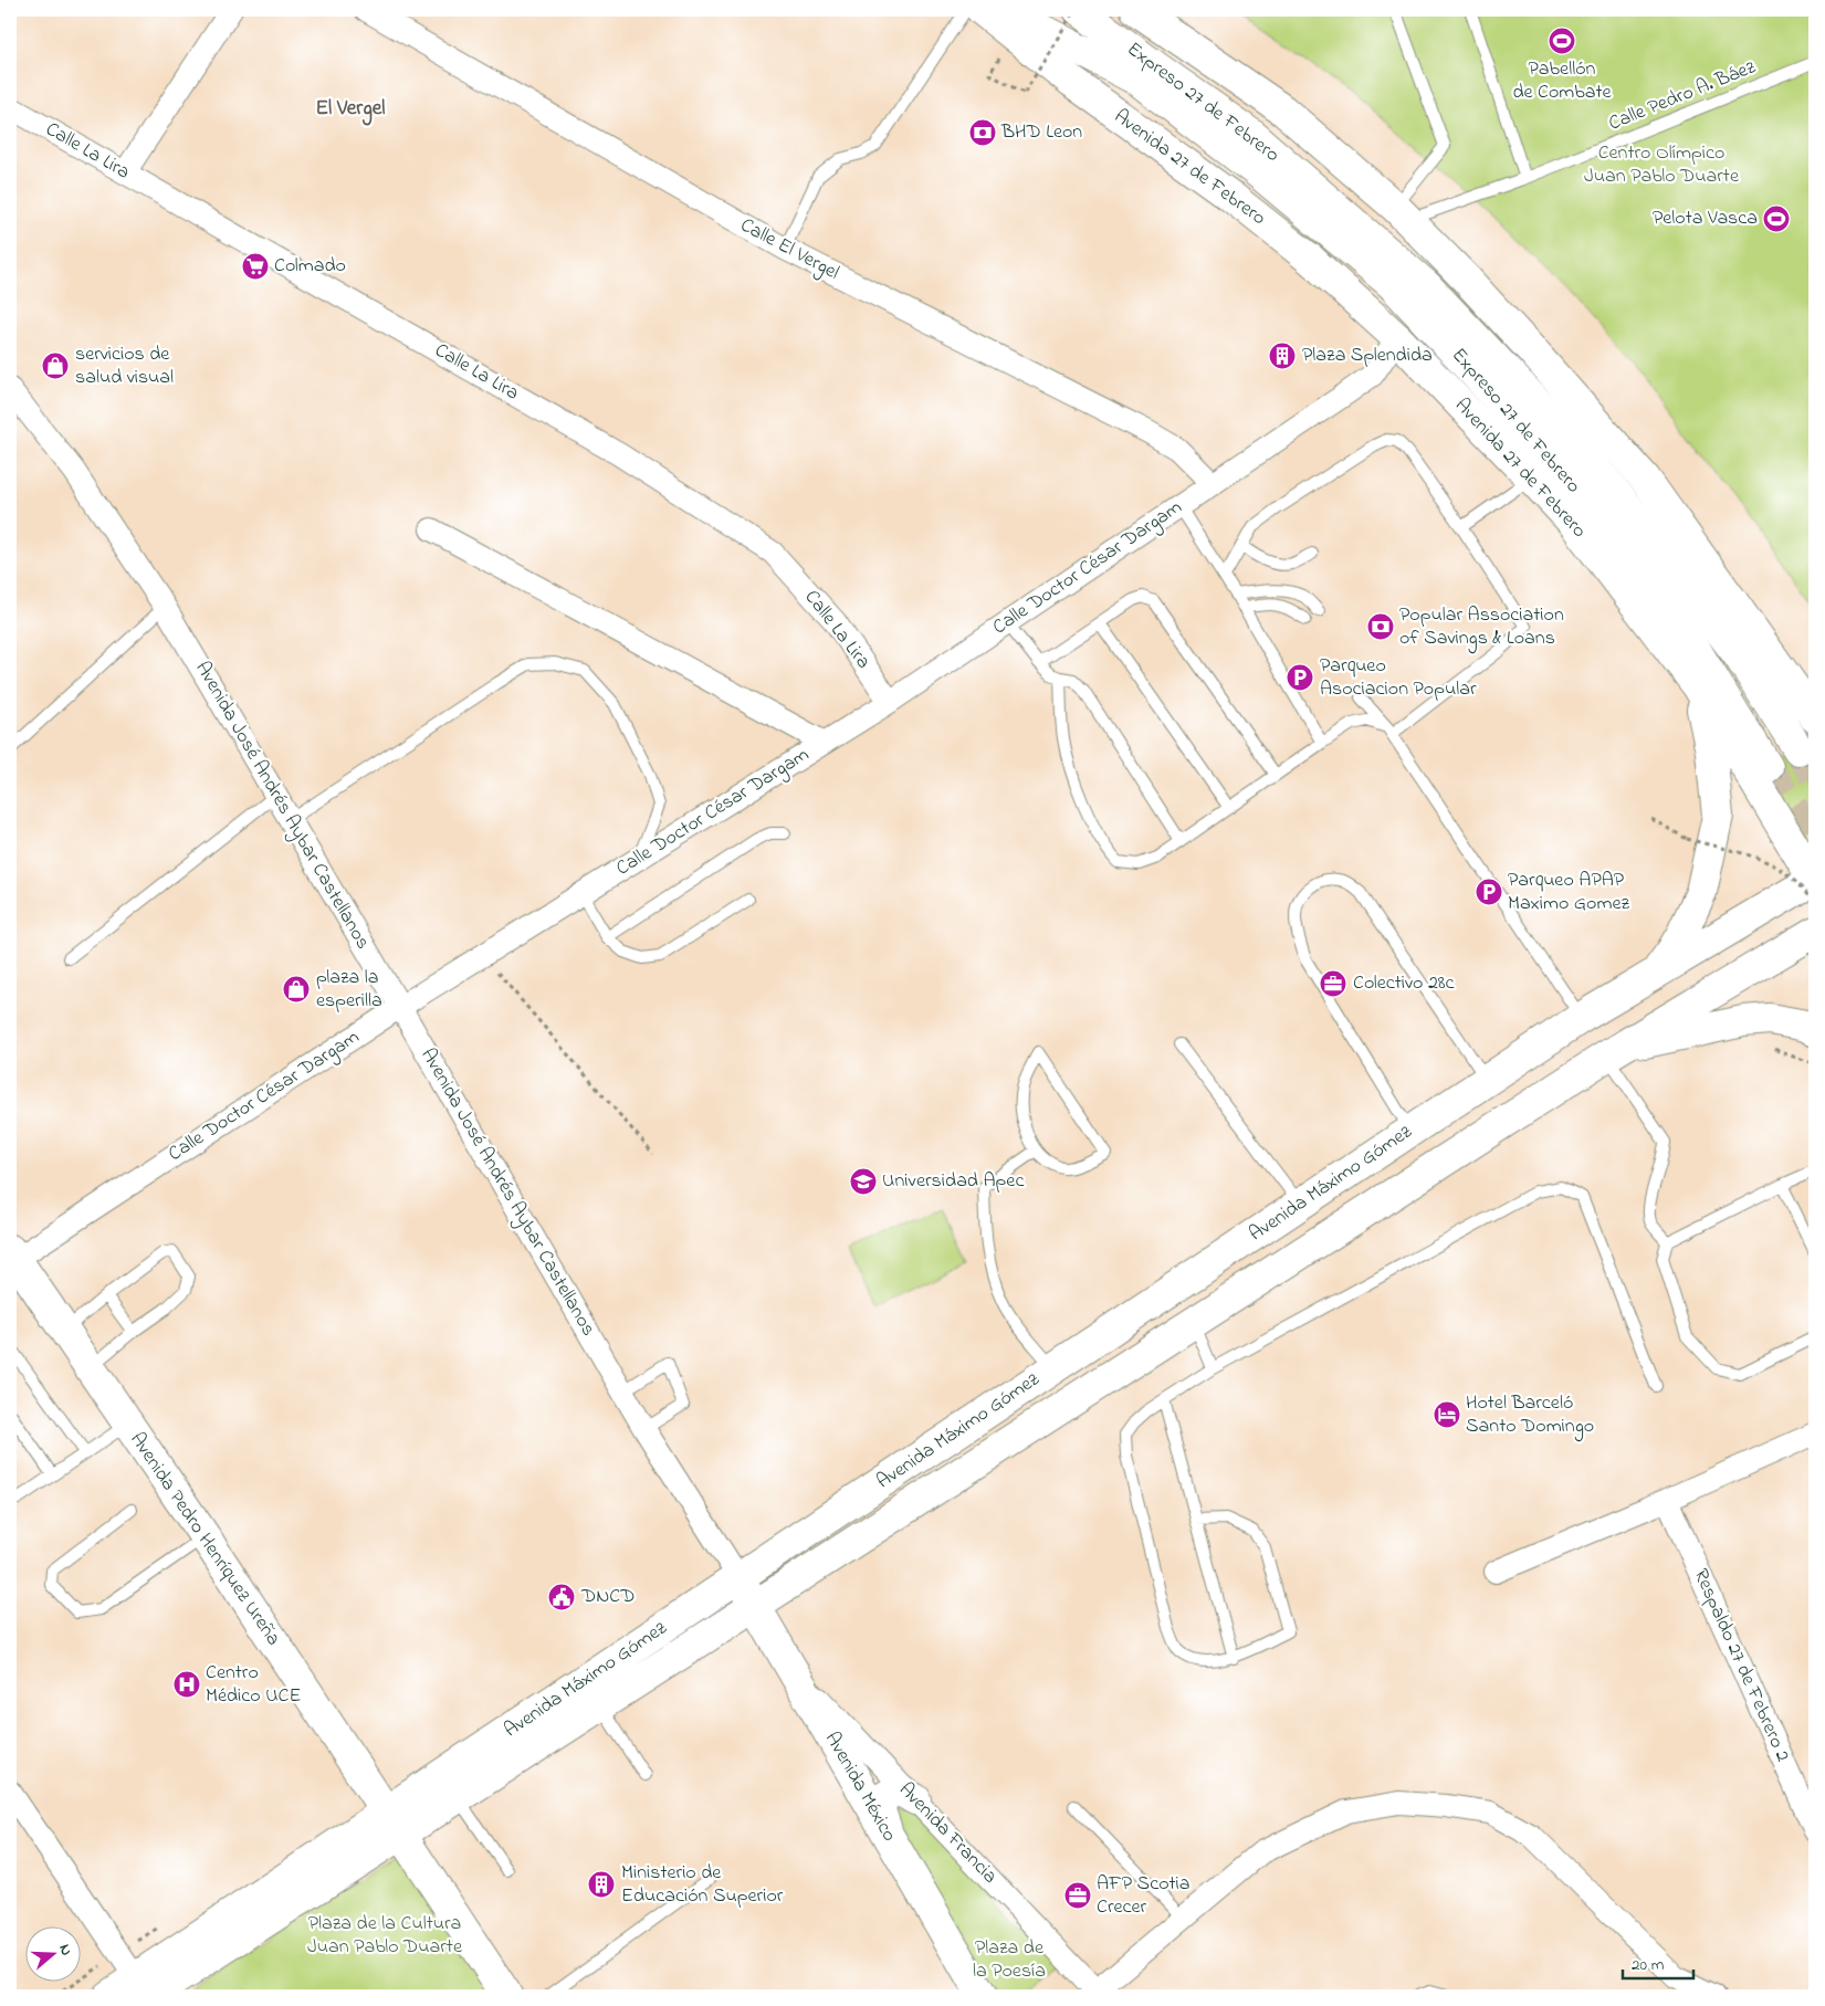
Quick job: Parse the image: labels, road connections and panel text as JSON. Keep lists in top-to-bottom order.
{
  "streets": {
    "main road": [
      "Expreso 27 de Febrero",
      "Avenida 27 de Febrero",
      "Avenida Máximo Gómez",
      "Avenida Pedro Henríquez Ureña",
      "Avenida México"
    ],
    "street": [
      "Calle La Lira",
      "Calle El Vergel",
      "Calle Doctor César Dargam",
      "Avenida José Andrés Aybar Castellanos",
      "Respaldo 27 de Febrero 2",
      "Avenida Francia"
    ],
    "lane": ["Calle Pedro A. Báez"]
  },
  "crossings": [
    ["Calle La Lira", "Calle Doctor César Dargam"],
    ["Avenida 27 de Febrero", "Calle Doctor César Dargam"],
    ["Avenida 27 de Febrero", "Avenida Máximo Gómez"],
    ["Calle El Vergel", "Calle Doctor César Dargam"],
    ["Calle Doctor César Dargam", "Avenida José Andrés Aybar Castellanos"],
    ["Calle Doctor César Dargam", "Avenida Pedro Henríquez Ureña"],
    ["Avenida José Andrés Aybar Castellanos", "Avenida Máximo Gómez"],
    ["Avenida José Andrés Aybar Castellanos", "Avenida México"],
    ["Avenida Máximo Gómez", "Avenida Pedro Henríquez Ureña"],
    ["Avenida Máximo Gómez", "Avenida México"],
    ["Avenida México", "Avenida Francia"]
  ],
  "districts": ["El Vergel"],
  "parks": ["Centro Olímpico Juan Pablo Duarte", "Plaza de la Cultura Juan Pablo Duarte", "Plaza de la Poesía"],
  "places": {
    "sports": ["Pabellón de Combate", "Pelota Vasca"],
    "bank": ["BHD Leon", "Popular Association of Savings & Loans"],
    "supermarket": ["Colmado"],
    "building": ["Plaza Splendida", "Ministerio de Educación Superior"],
    "shop": ["servicios de salud visual", "plaza la esperilla"],
    "parking": ["Parqueo Asociacion Popular", "Parqueo APAP Maximo Gomez"],
    "office": ["Colectivo 28c", "AFP Scotia Crecer"],
    "school or university": ["Universidad Apec"],
    "hotel": ["Hotel Barceló Santo Domingo"],
    "public building": ["DNCD"],
    "hospital": ["Centro Médico UCE"]
  },
  "scale_bar": "20 m",
  "north": "right"
}
